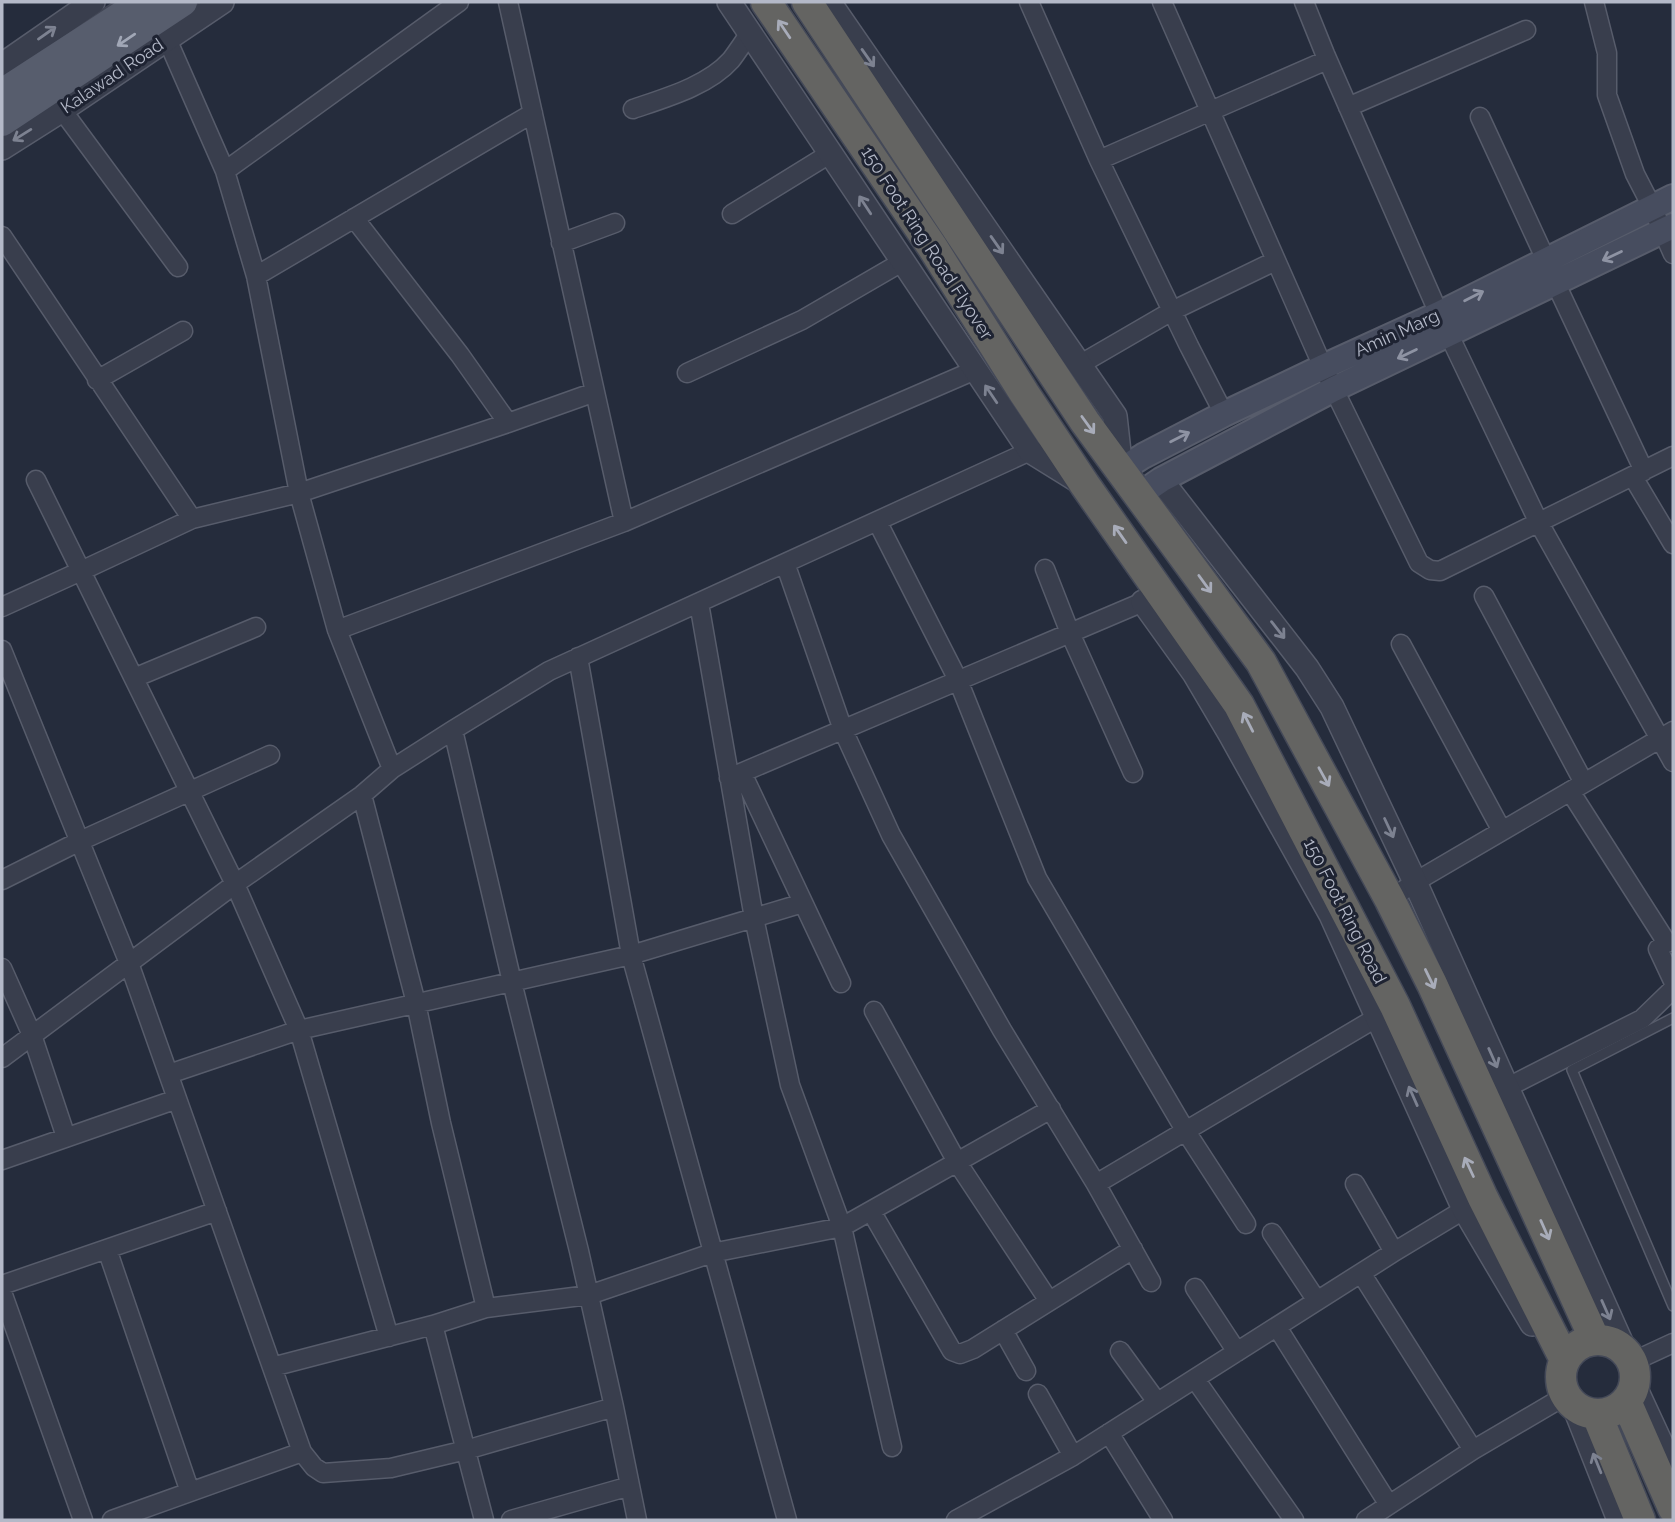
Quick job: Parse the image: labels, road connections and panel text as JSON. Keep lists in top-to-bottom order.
{
  "streets": {
    "highway": ["150 Foot Ring Road Flyover", "150 Foot Ring Road"],
    "main road": ["Amin Marg"],
    "street": ["Kalawad Road"]
  },
  "crossings": [
    ["150 Foot Ring Road Flyover", "Amin Marg"],
    ["150 Foot Ring Road Flyover", "150 Foot Ring Road"]
  ]
}
